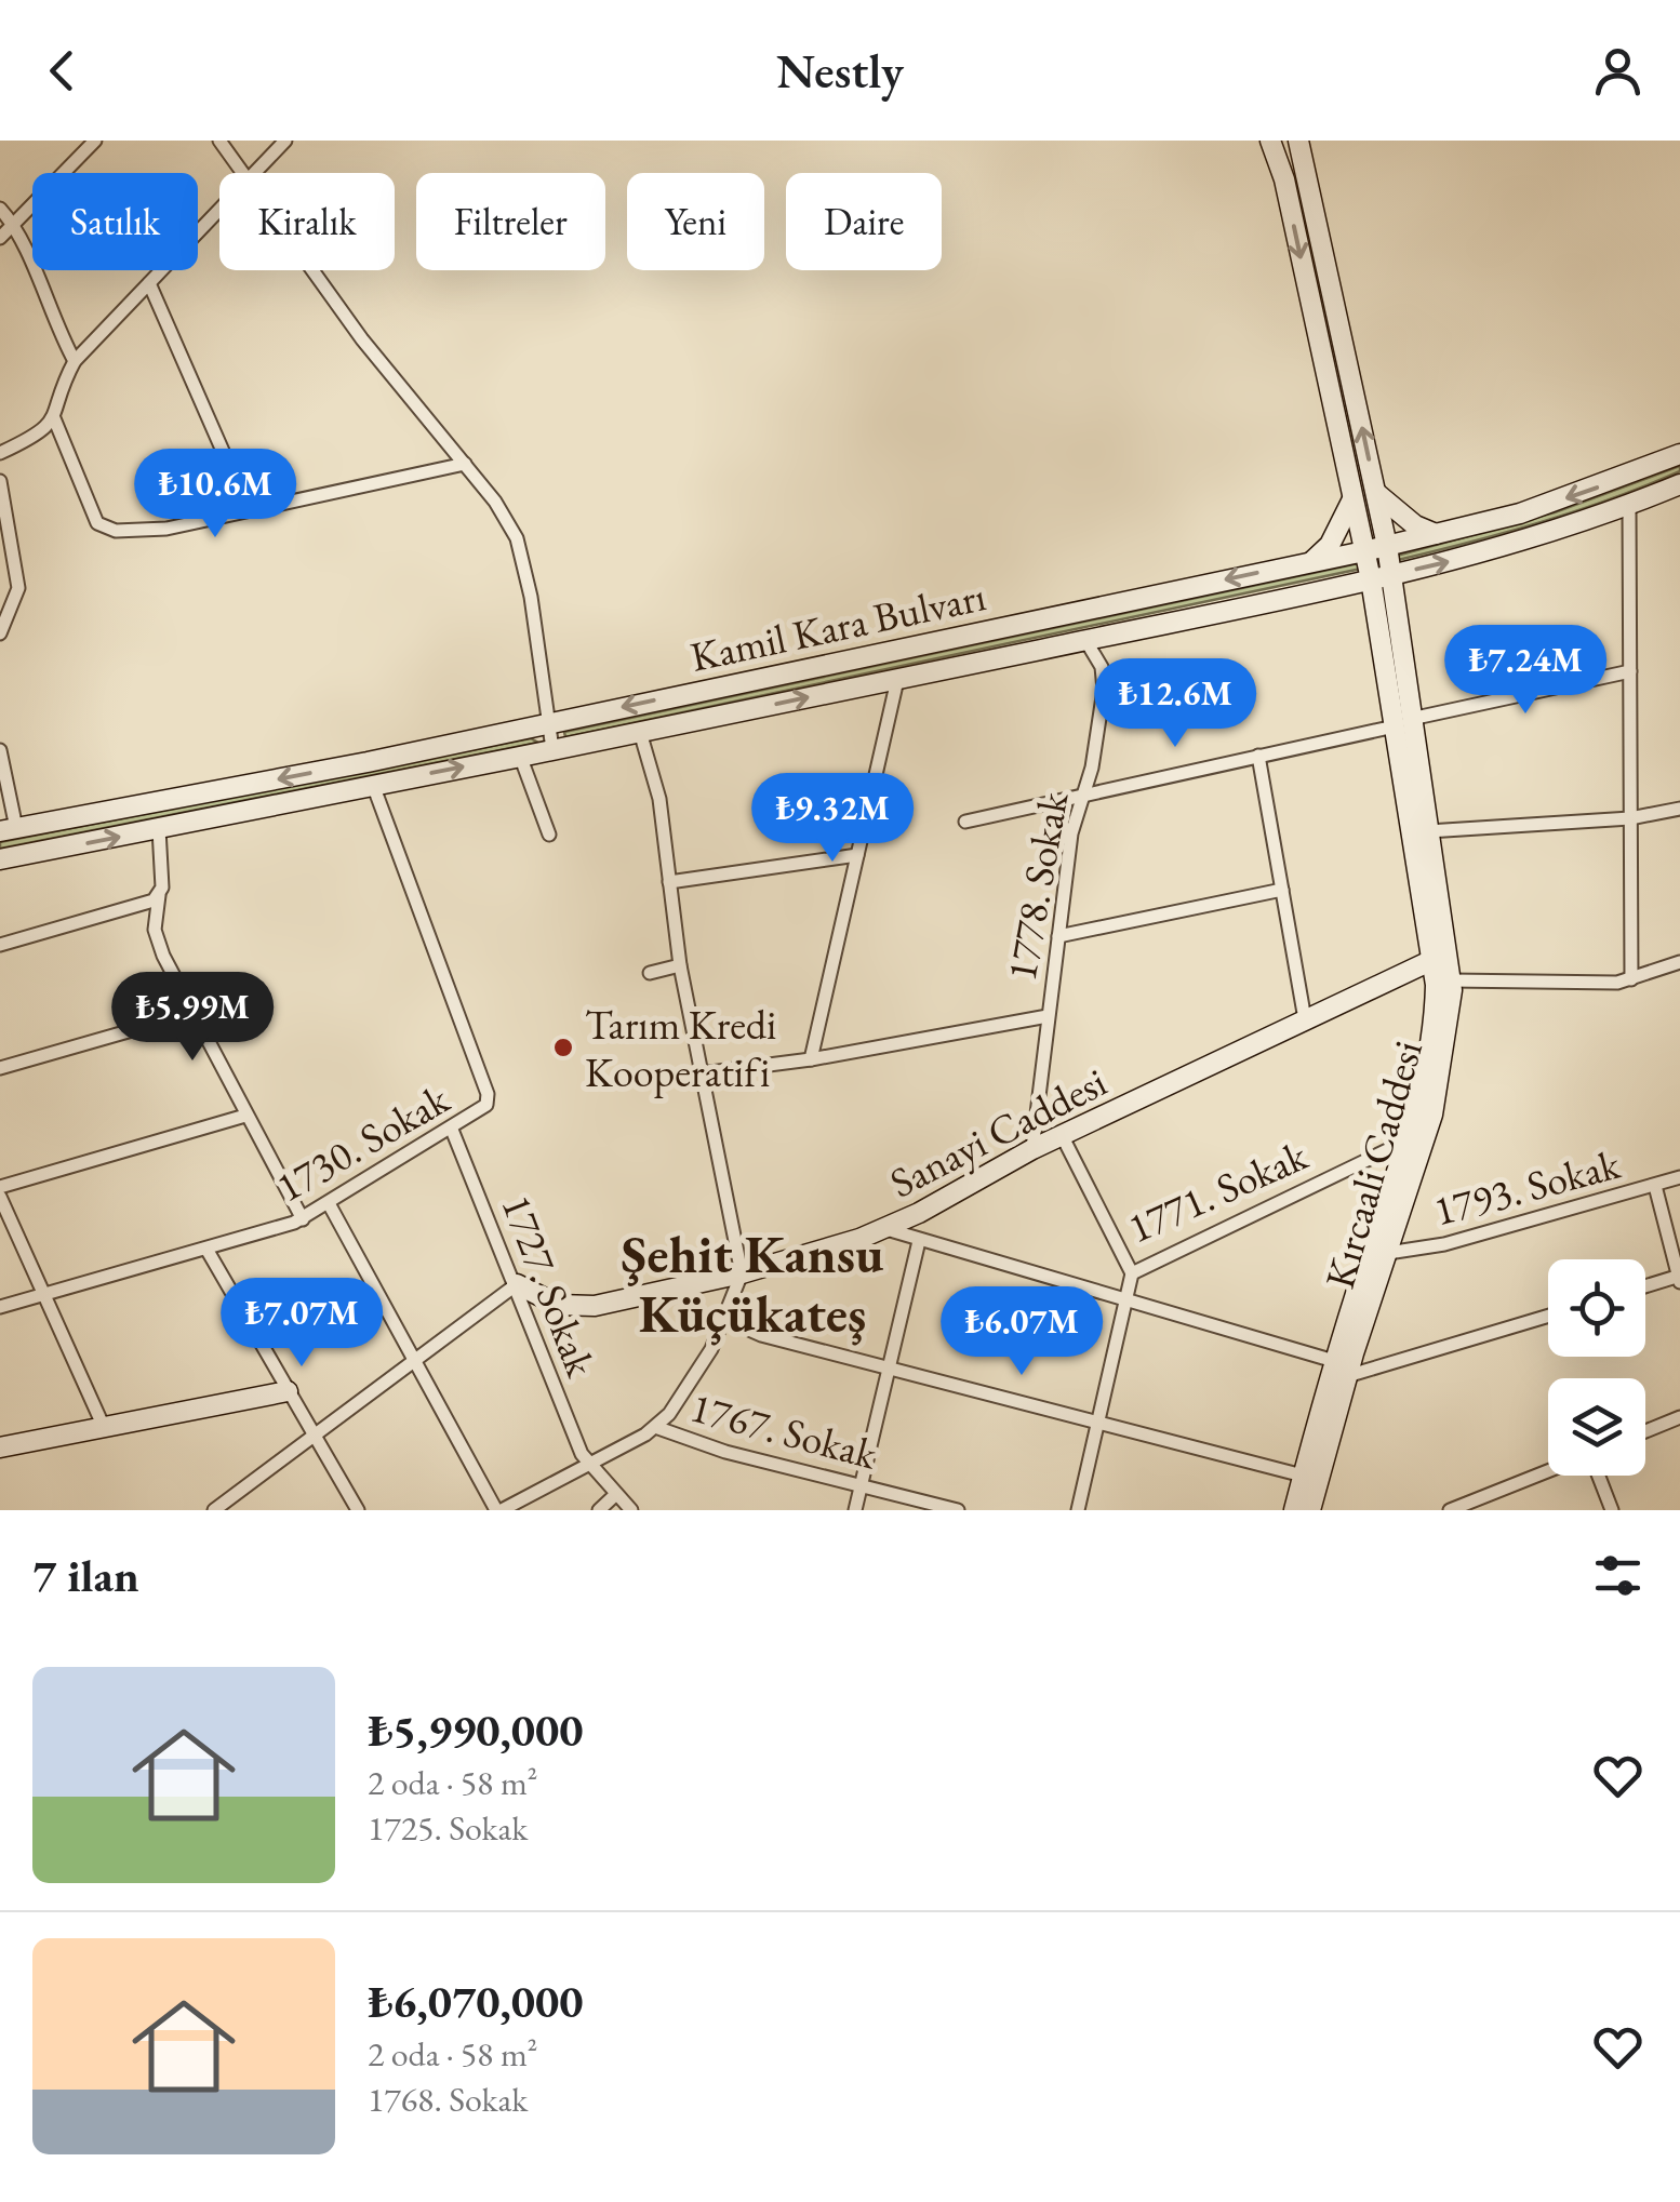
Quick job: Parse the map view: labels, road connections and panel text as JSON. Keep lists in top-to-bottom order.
{
  "streets": {
    "main road": ["Kamil Kara Bulvarı", "Sanayi Caddesi", "Kırcaali Caddesi"],
    "street": [
      "1778. Sokak",
      "1730. Sokak",
      "1793. Sokak",
      "1771. Sokak",
      "1727. Sokak",
      "1767. Sokak"
    ]
  },
  "crossings": [
    ["Kamil Kara Bulvarı", "1778. Sokak"],
    ["Kamil Kara Bulvarı", "1730. Sokak"],
    ["Kamil Kara Bulvarı", "Kırcaali Caddesi"],
    ["1778. Sokak", "Sanayi Caddesi"],
    ["Sanayi Caddesi", "Kırcaali Caddesi"],
    ["Sanayi Caddesi", "1771. Sokak"],
    ["Sanayi Caddesi", "1727. Sokak"],
    ["1730. Sokak", "1727. Sokak"],
    ["Kırcaali Caddesi", "1793. Sokak"],
    ["Kırcaali Caddesi", "1771. Sokak"]
  ],
  "districts": ["Şehit Kansu Küçükateş"],
  "places": ["Tarım Kredi Kooperatifi"],
  "page": {
    "header": "Nestly",
    "chip": [
      "Satılık",
      "Kiralık",
      "Filtreler",
      "Yeni",
      "Daire"
    ],
    "price": [
      "₺10.6M",
      "₺7.24M",
      "₺12.6M",
      "₺9.32M",
      "₺5.99M",
      "₺7.07M",
      "₺6.07M"
    ],
    "heading": "7 ilan",
    "list": [
      {
        "name": "₺5,990,000",
        "note": "2 oda · 58 m² · 1725. Sokak"
      },
      {
        "name": "₺6,070,000",
        "note": "2 oda · 58 m² · 1768. Sokak"
      }
    ]
  }
}
